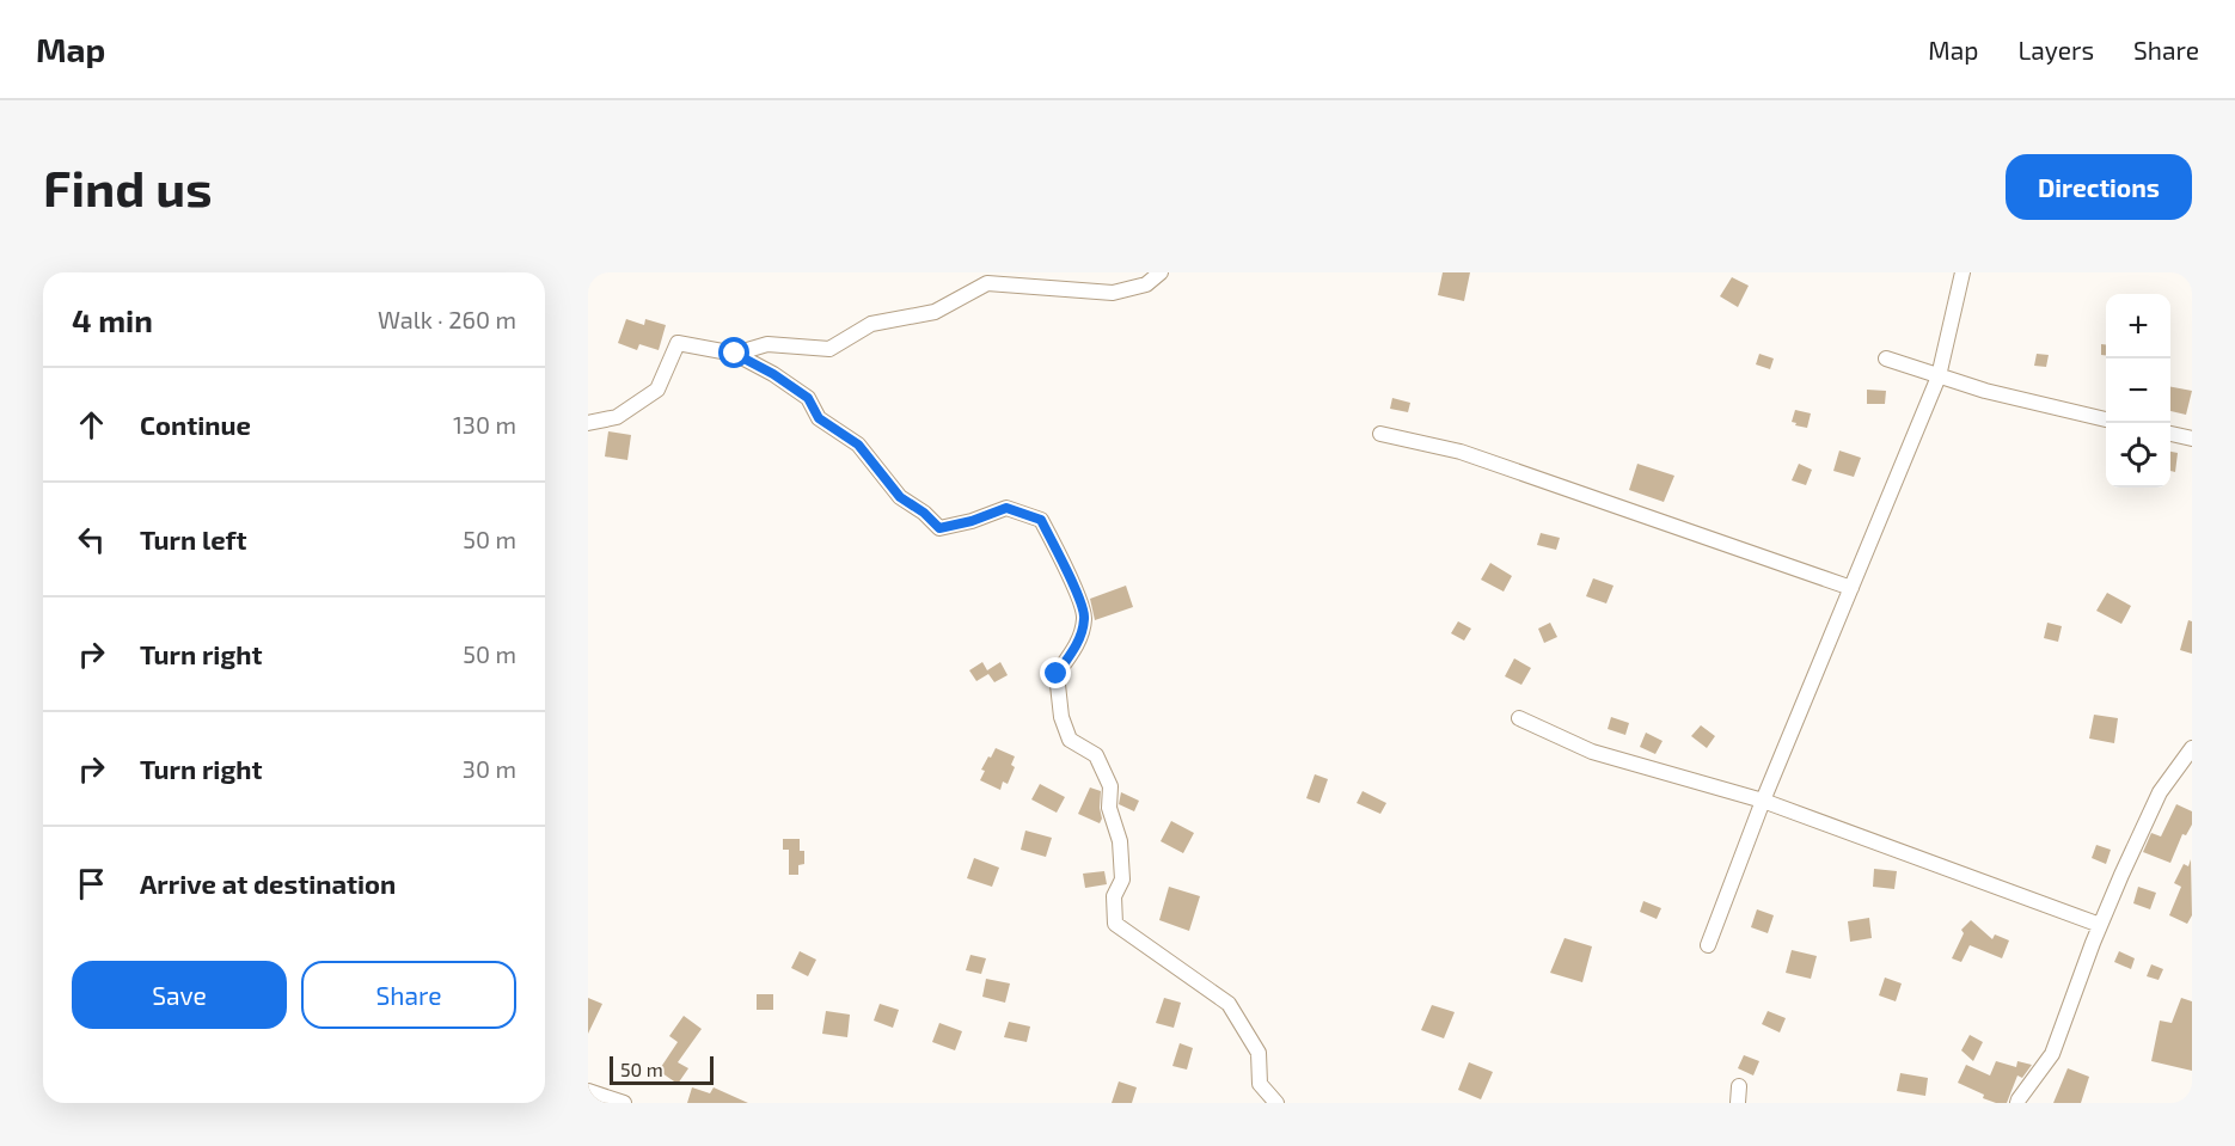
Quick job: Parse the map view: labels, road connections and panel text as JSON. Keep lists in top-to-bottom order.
{
  "scale_bar": "50 m",
  "page": {
    "header": "Map",
    "nav": ["Map", "Layers", "Share"],
    "buttons": [
      "Directions",
      ["Save", "Share"]
    ],
    "title": "Find us",
    "heading": ["4 min", "Walk · 260 m"],
    "map_buttons": ["+", "−"],
    "list": [
      ["Continue", "130 m"],
      ["Turn left", "50 m"],
      ["Turn right", "50 m"],
      ["Turn right", "30 m"],
      "Arrive at destination"
    ],
    "scale": "50 m"
  }
}
